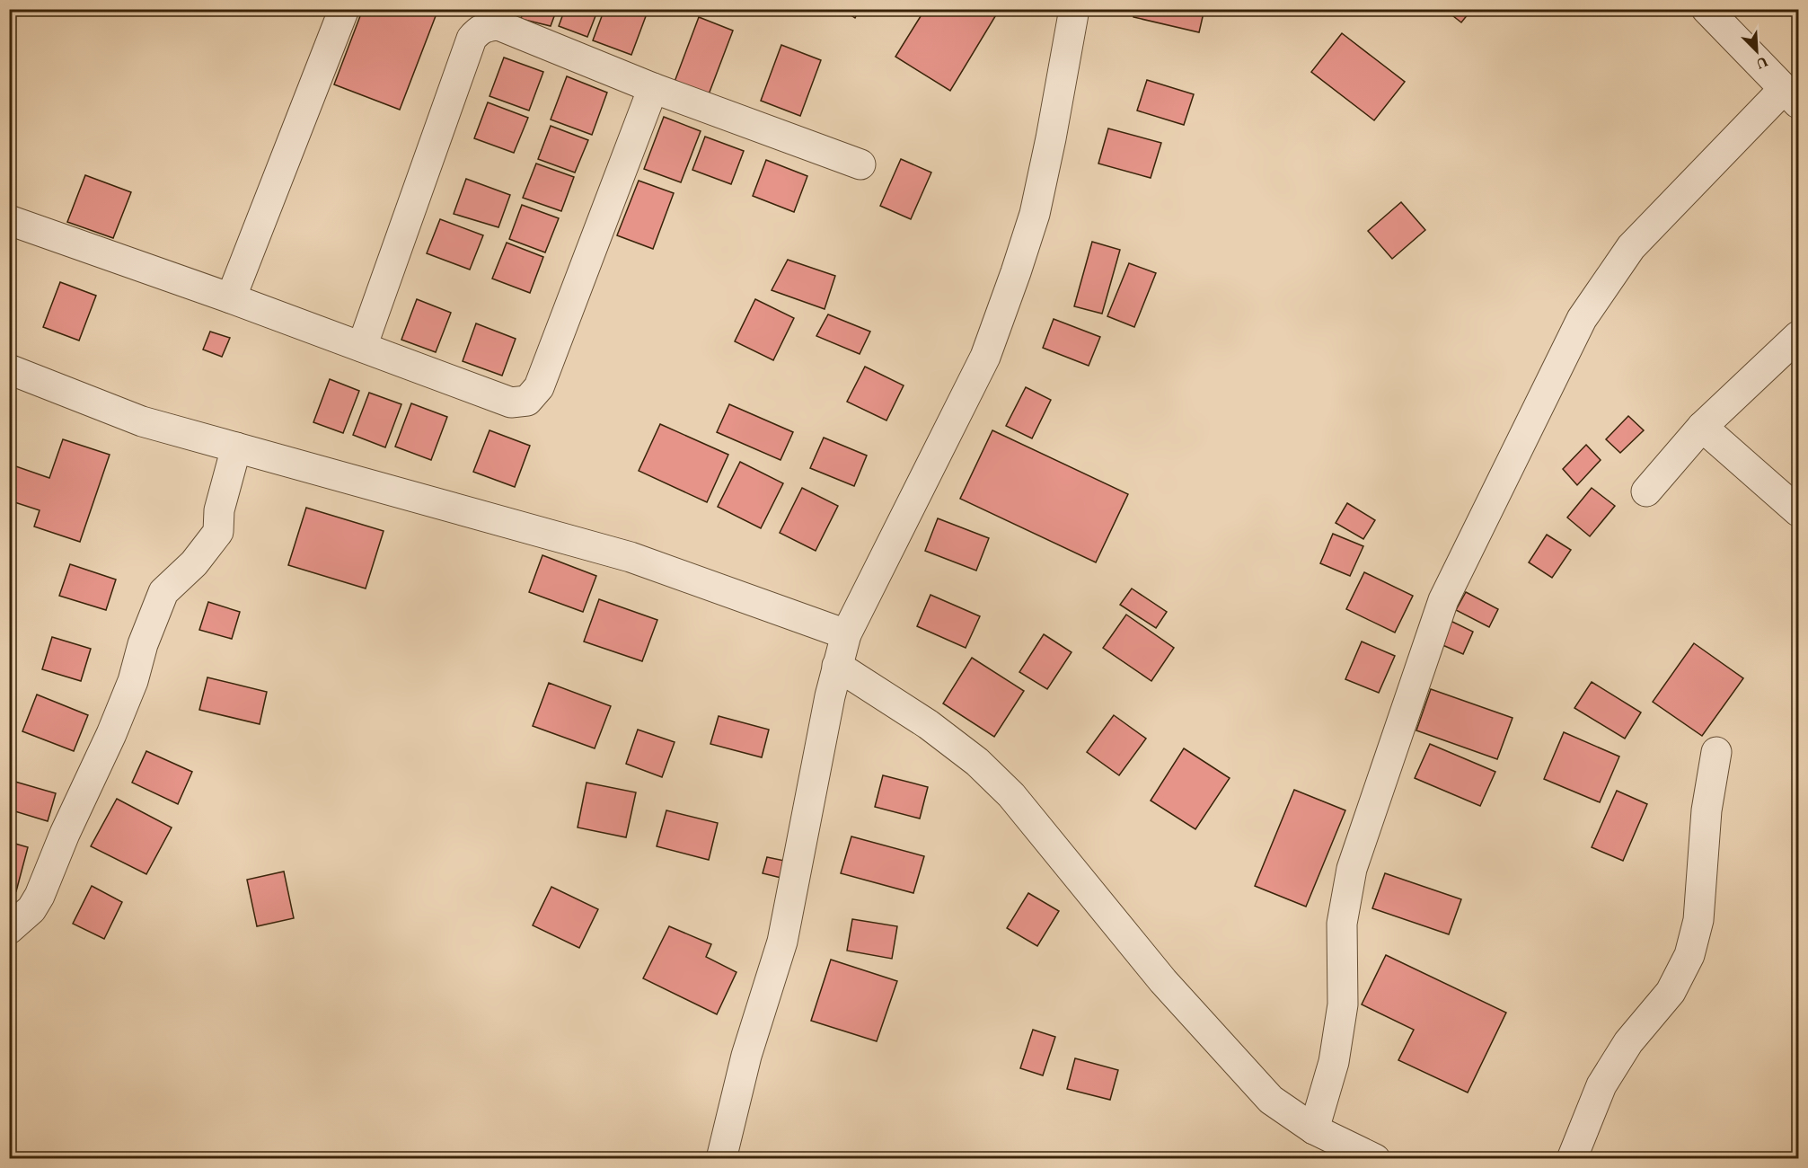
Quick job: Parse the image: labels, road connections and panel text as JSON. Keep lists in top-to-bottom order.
{
  "north": "bottom right"
}
